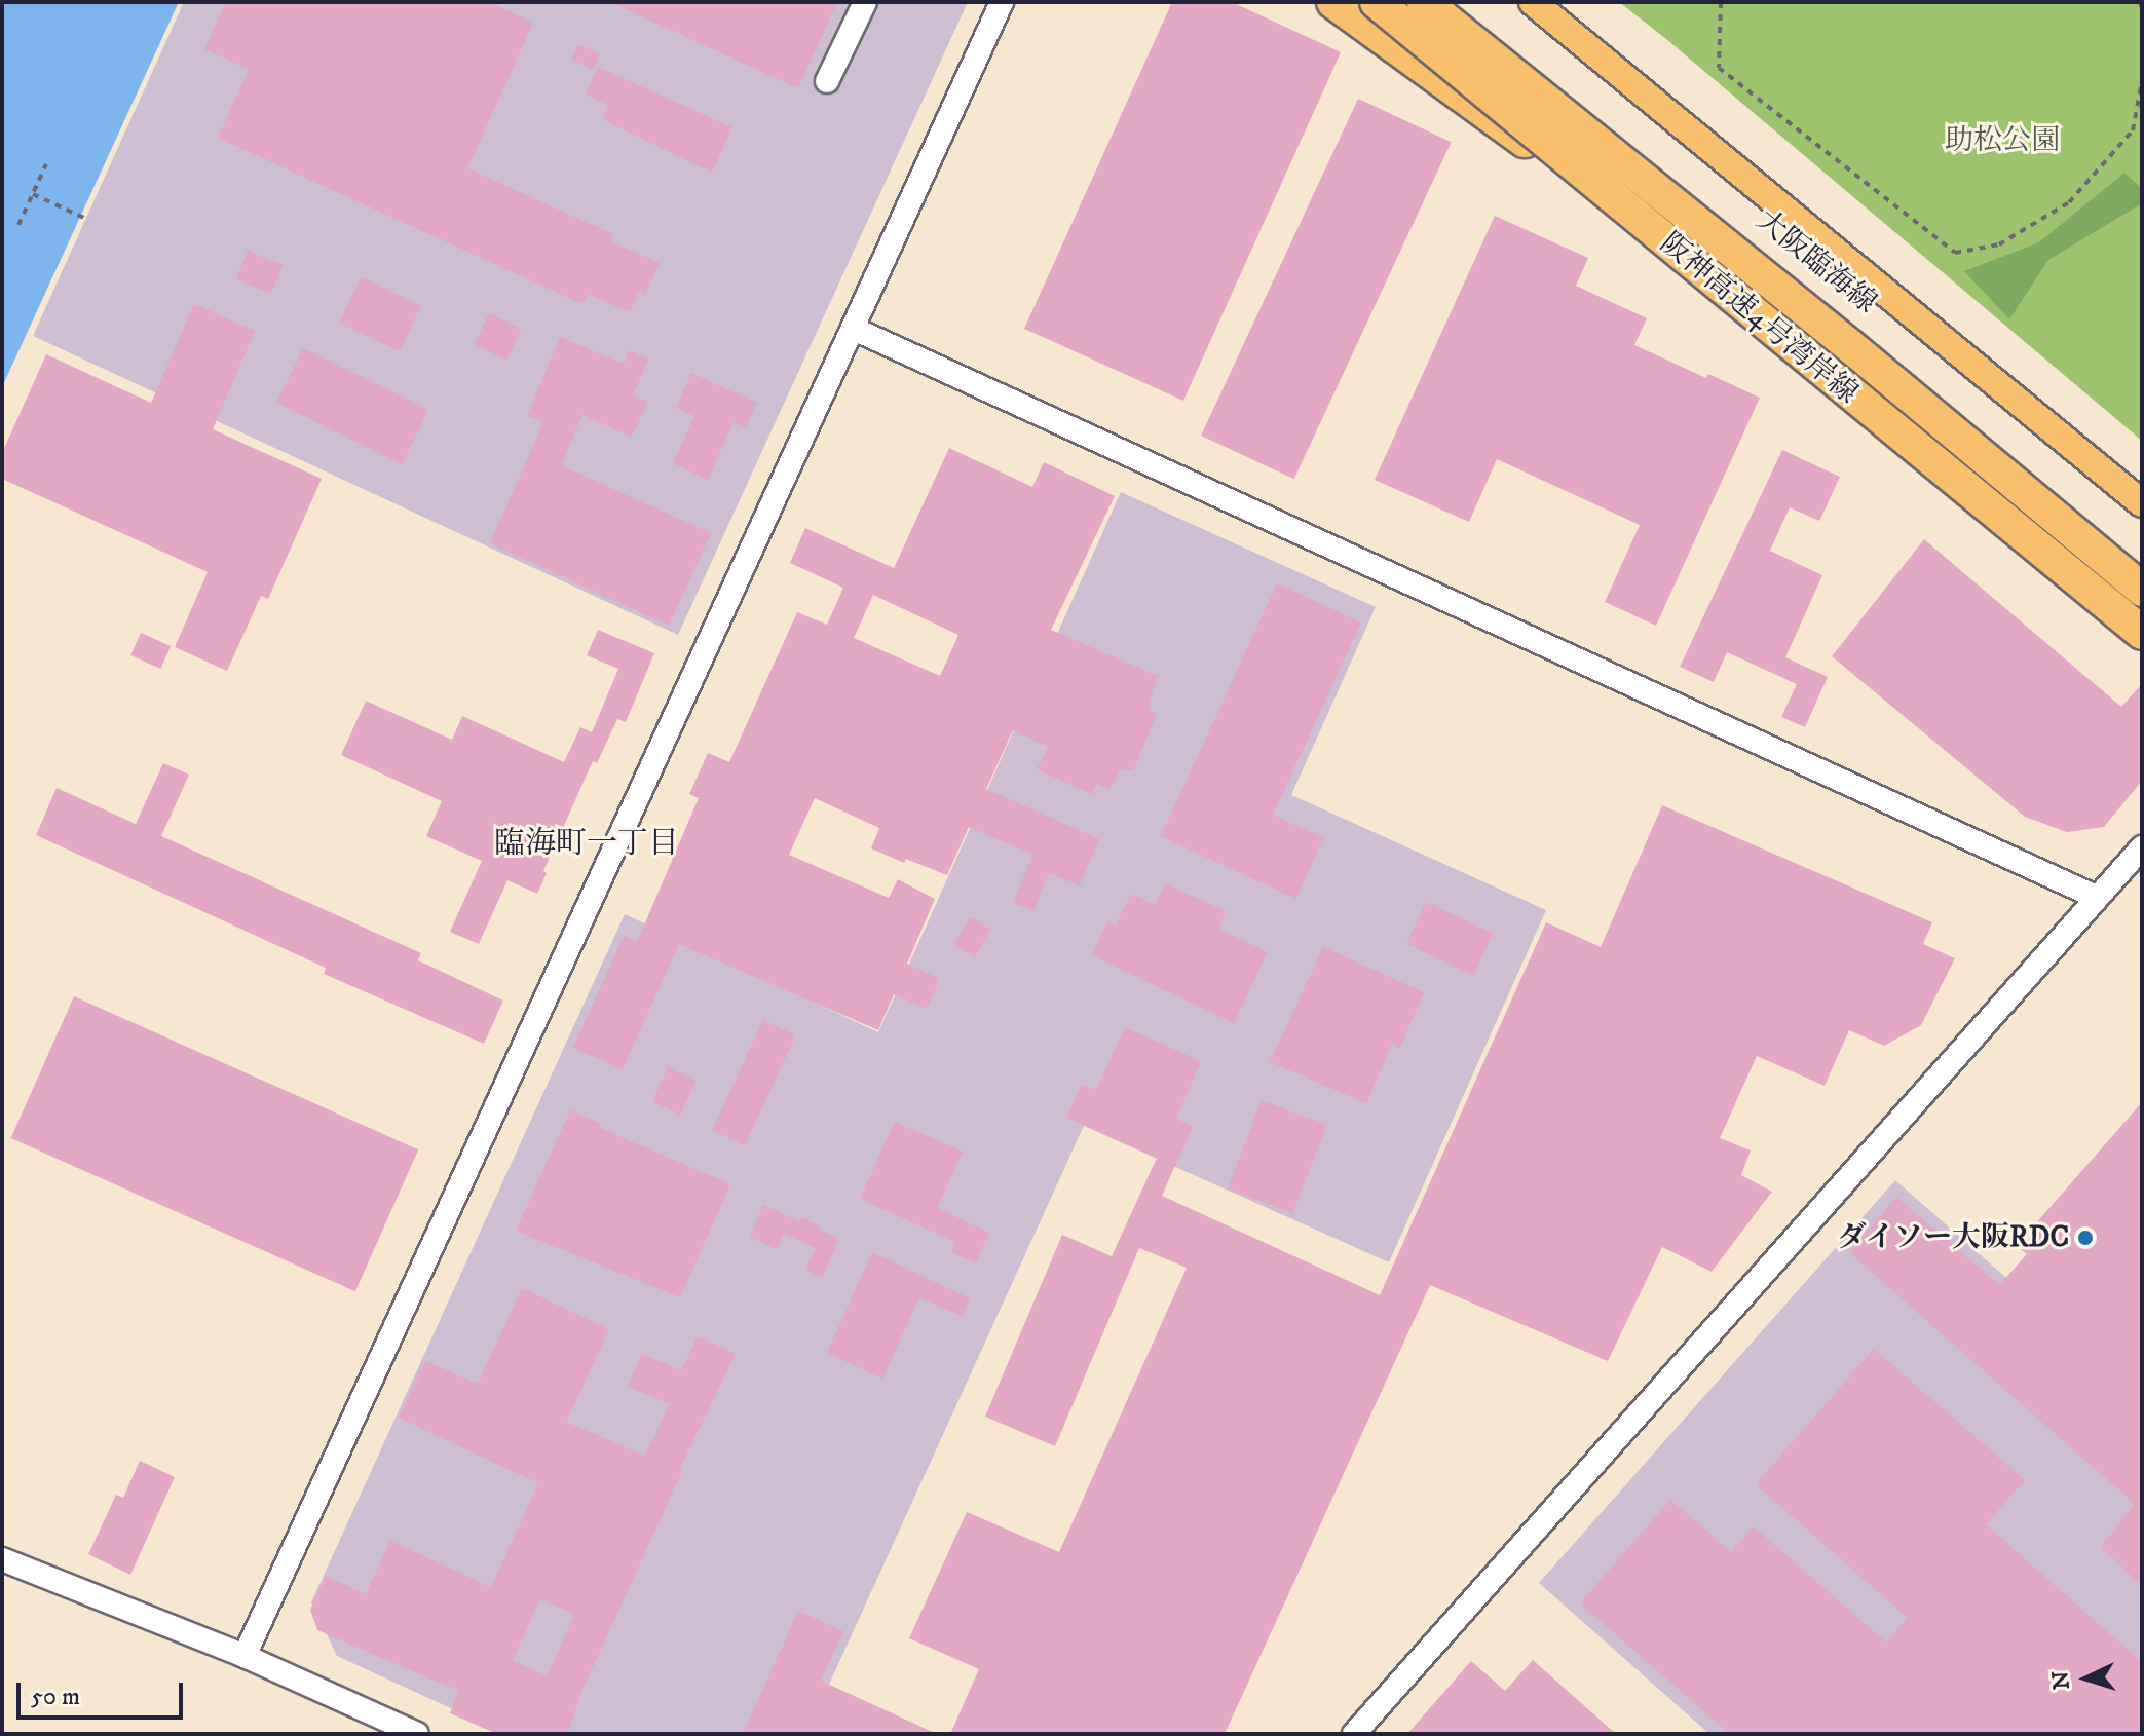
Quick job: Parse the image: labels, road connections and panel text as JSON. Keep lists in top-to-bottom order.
{
  "streets": {
    "highway": ["阪神高速4号湾岸線"],
    "main road": ["大阪臨海線"]
  },
  "districts": ["臨海町一丁目"],
  "parks": ["助松公園"],
  "places": ["ダイソー大阪RDC"],
  "scale_bar": "50 m",
  "north": "left"
}
